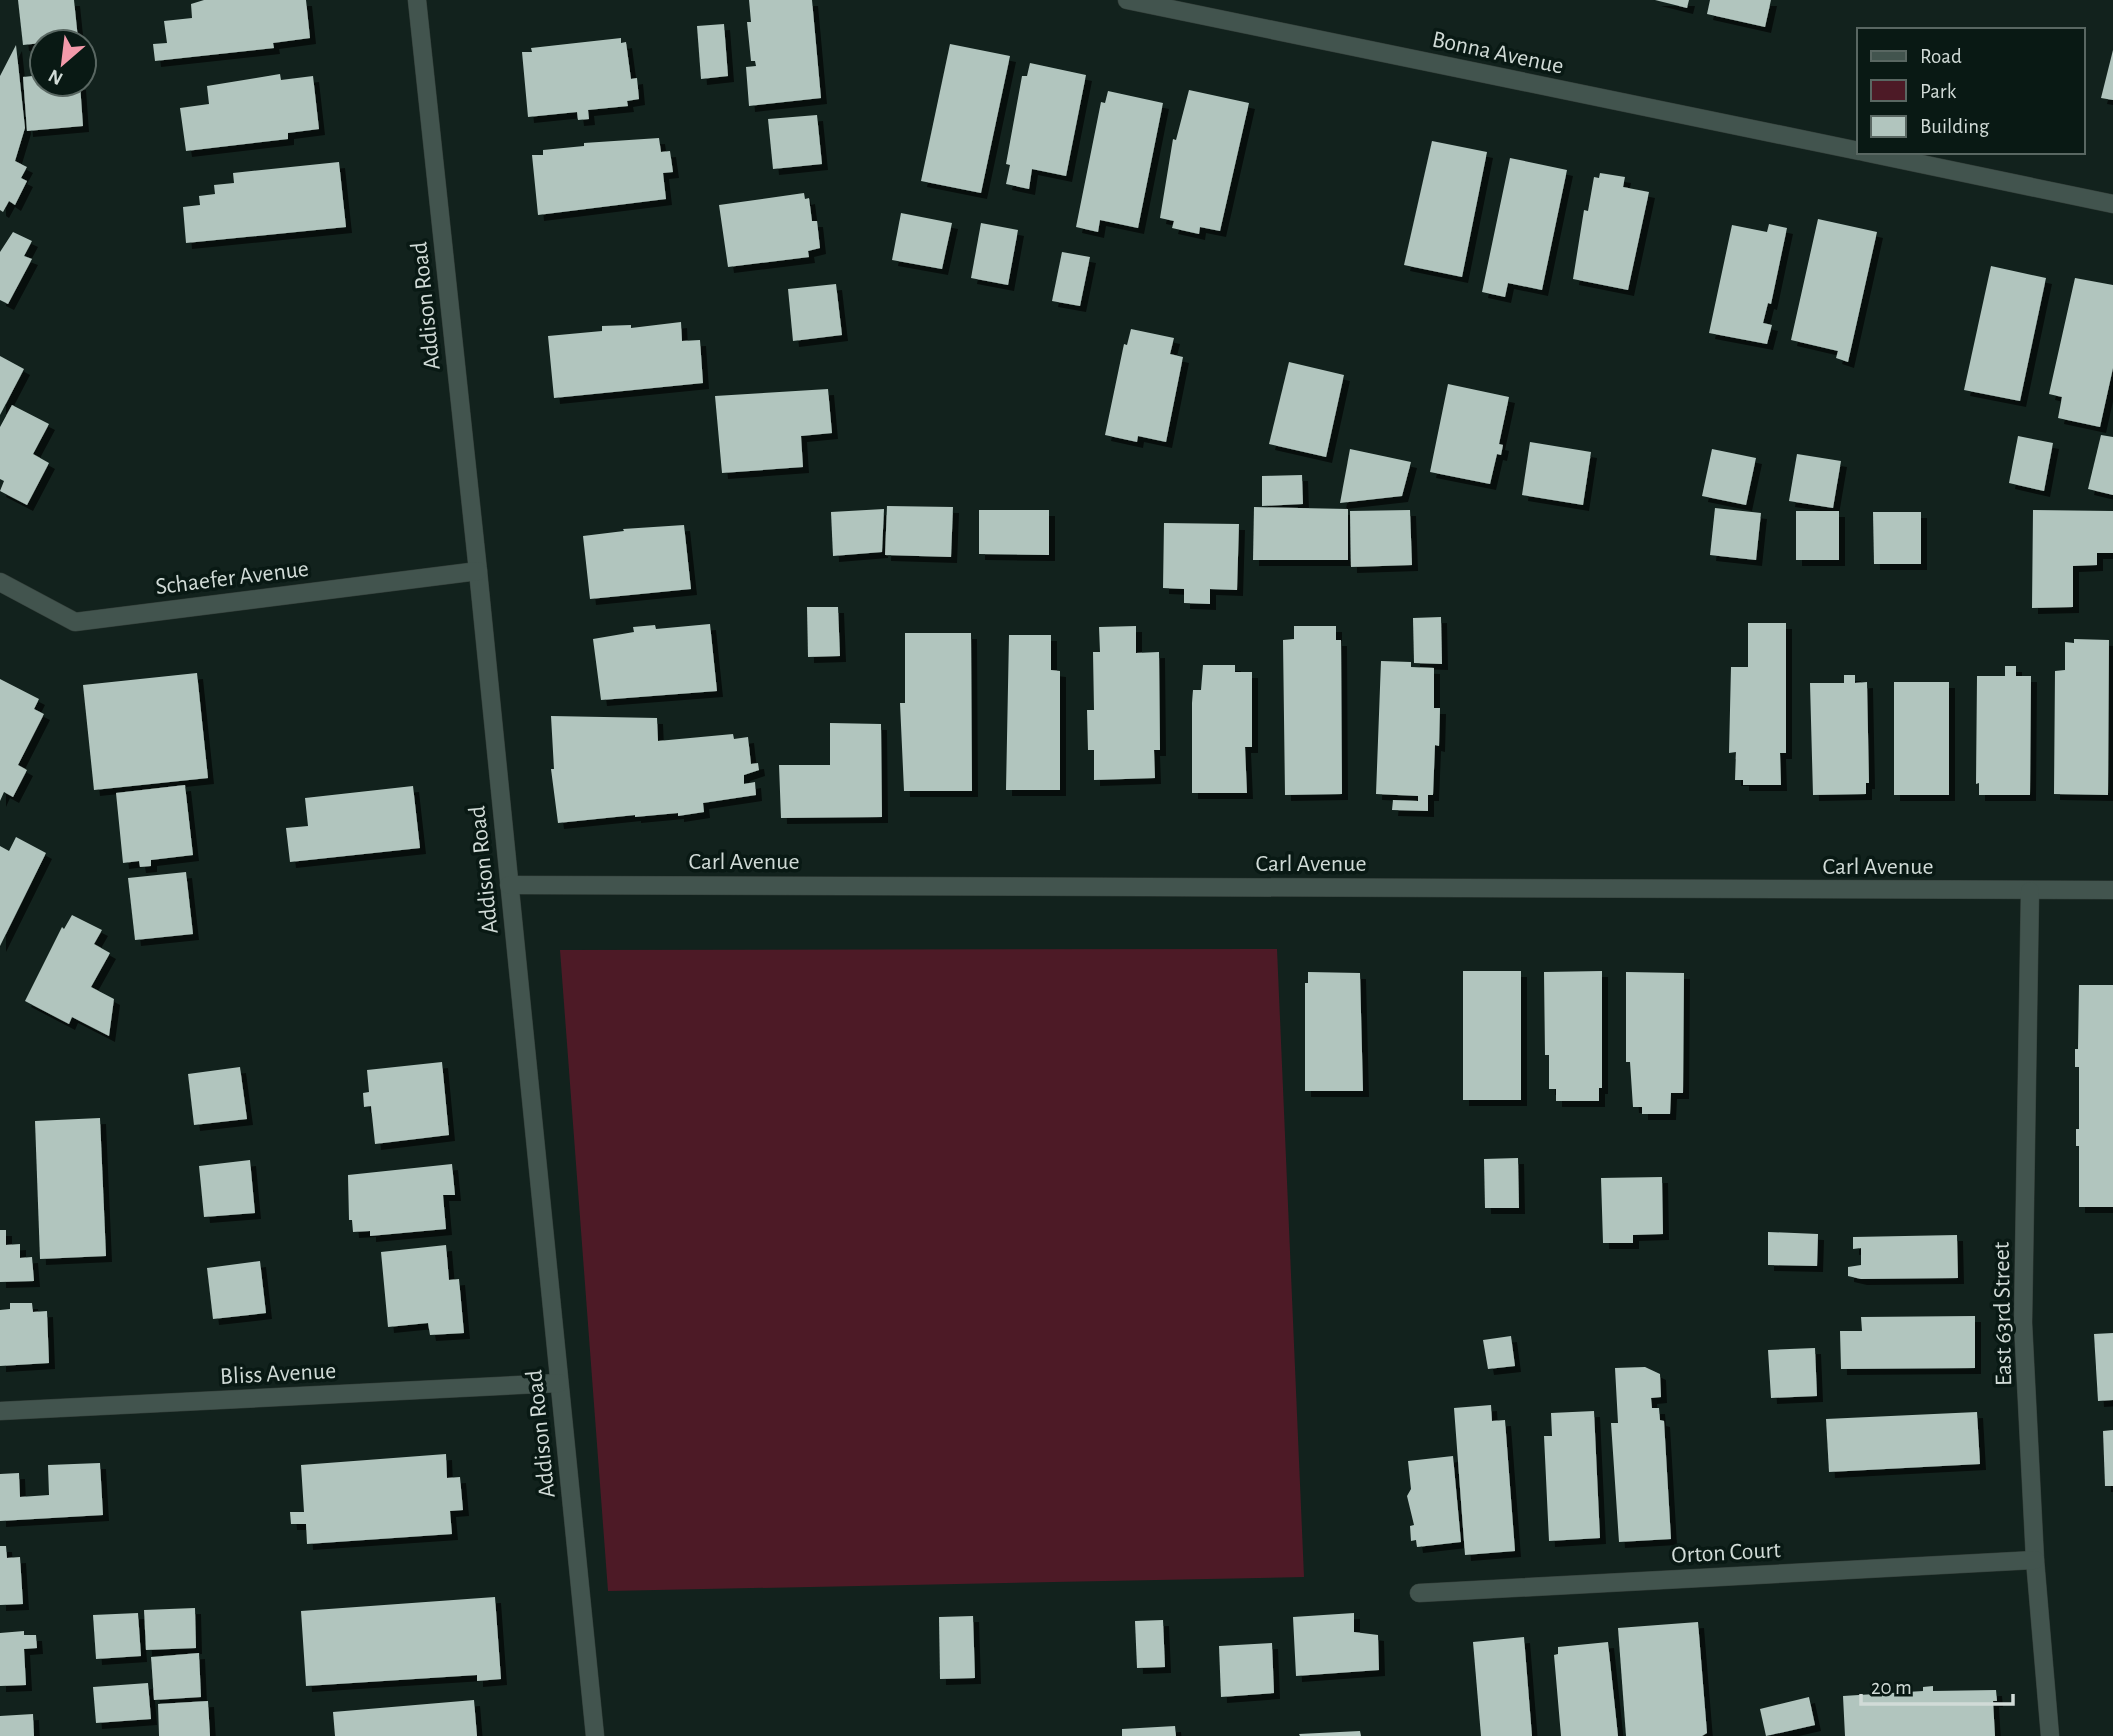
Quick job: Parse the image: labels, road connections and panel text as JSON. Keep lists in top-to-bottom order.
{
  "streets": {
    "street": [
      "Bonna Avenue",
      "Addison Road",
      "Schaefer Avenue",
      "Carl Avenue",
      "East 63rd Street",
      "Bliss Avenue",
      "Orton Court"
    ]
  },
  "crossings": [
    ["Addison Road", "Schaefer Avenue"],
    ["Addison Road", "Carl Avenue"],
    ["Addison Road", "Bliss Avenue"],
    ["Carl Avenue", "East 63rd Street"],
    ["East 63rd Street", "Orton Court"]
  ],
  "legend": ["Road", "Park", "Building"],
  "scale_bar": "20 m",
  "north": "bottom left"
}
